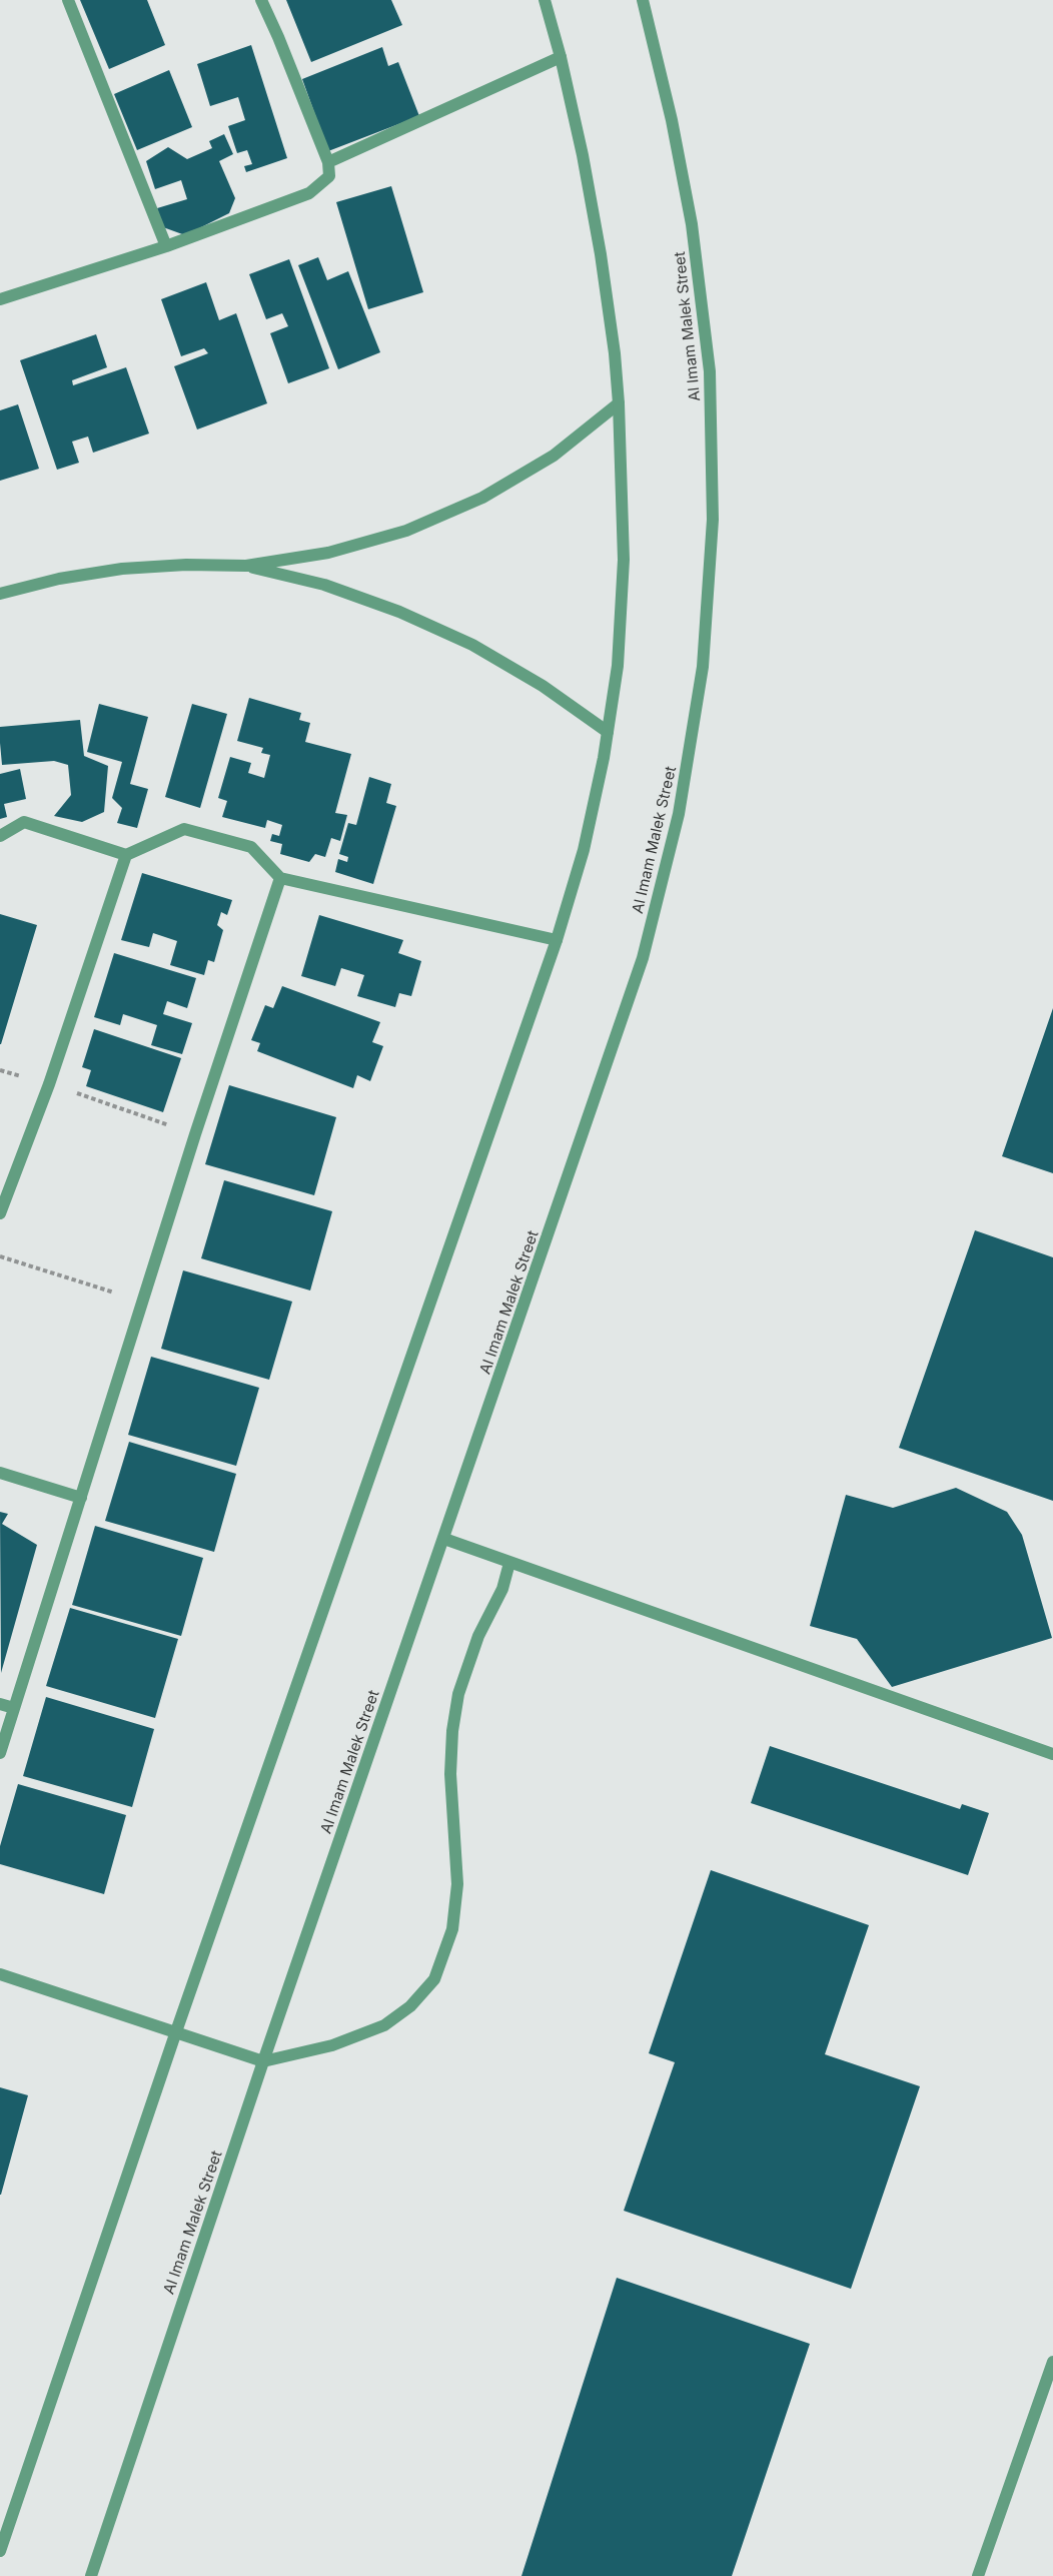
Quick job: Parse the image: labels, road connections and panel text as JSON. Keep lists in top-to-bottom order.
{
  "streets": {
    "street": ["Al Imam Malek Street"]
  }
}
